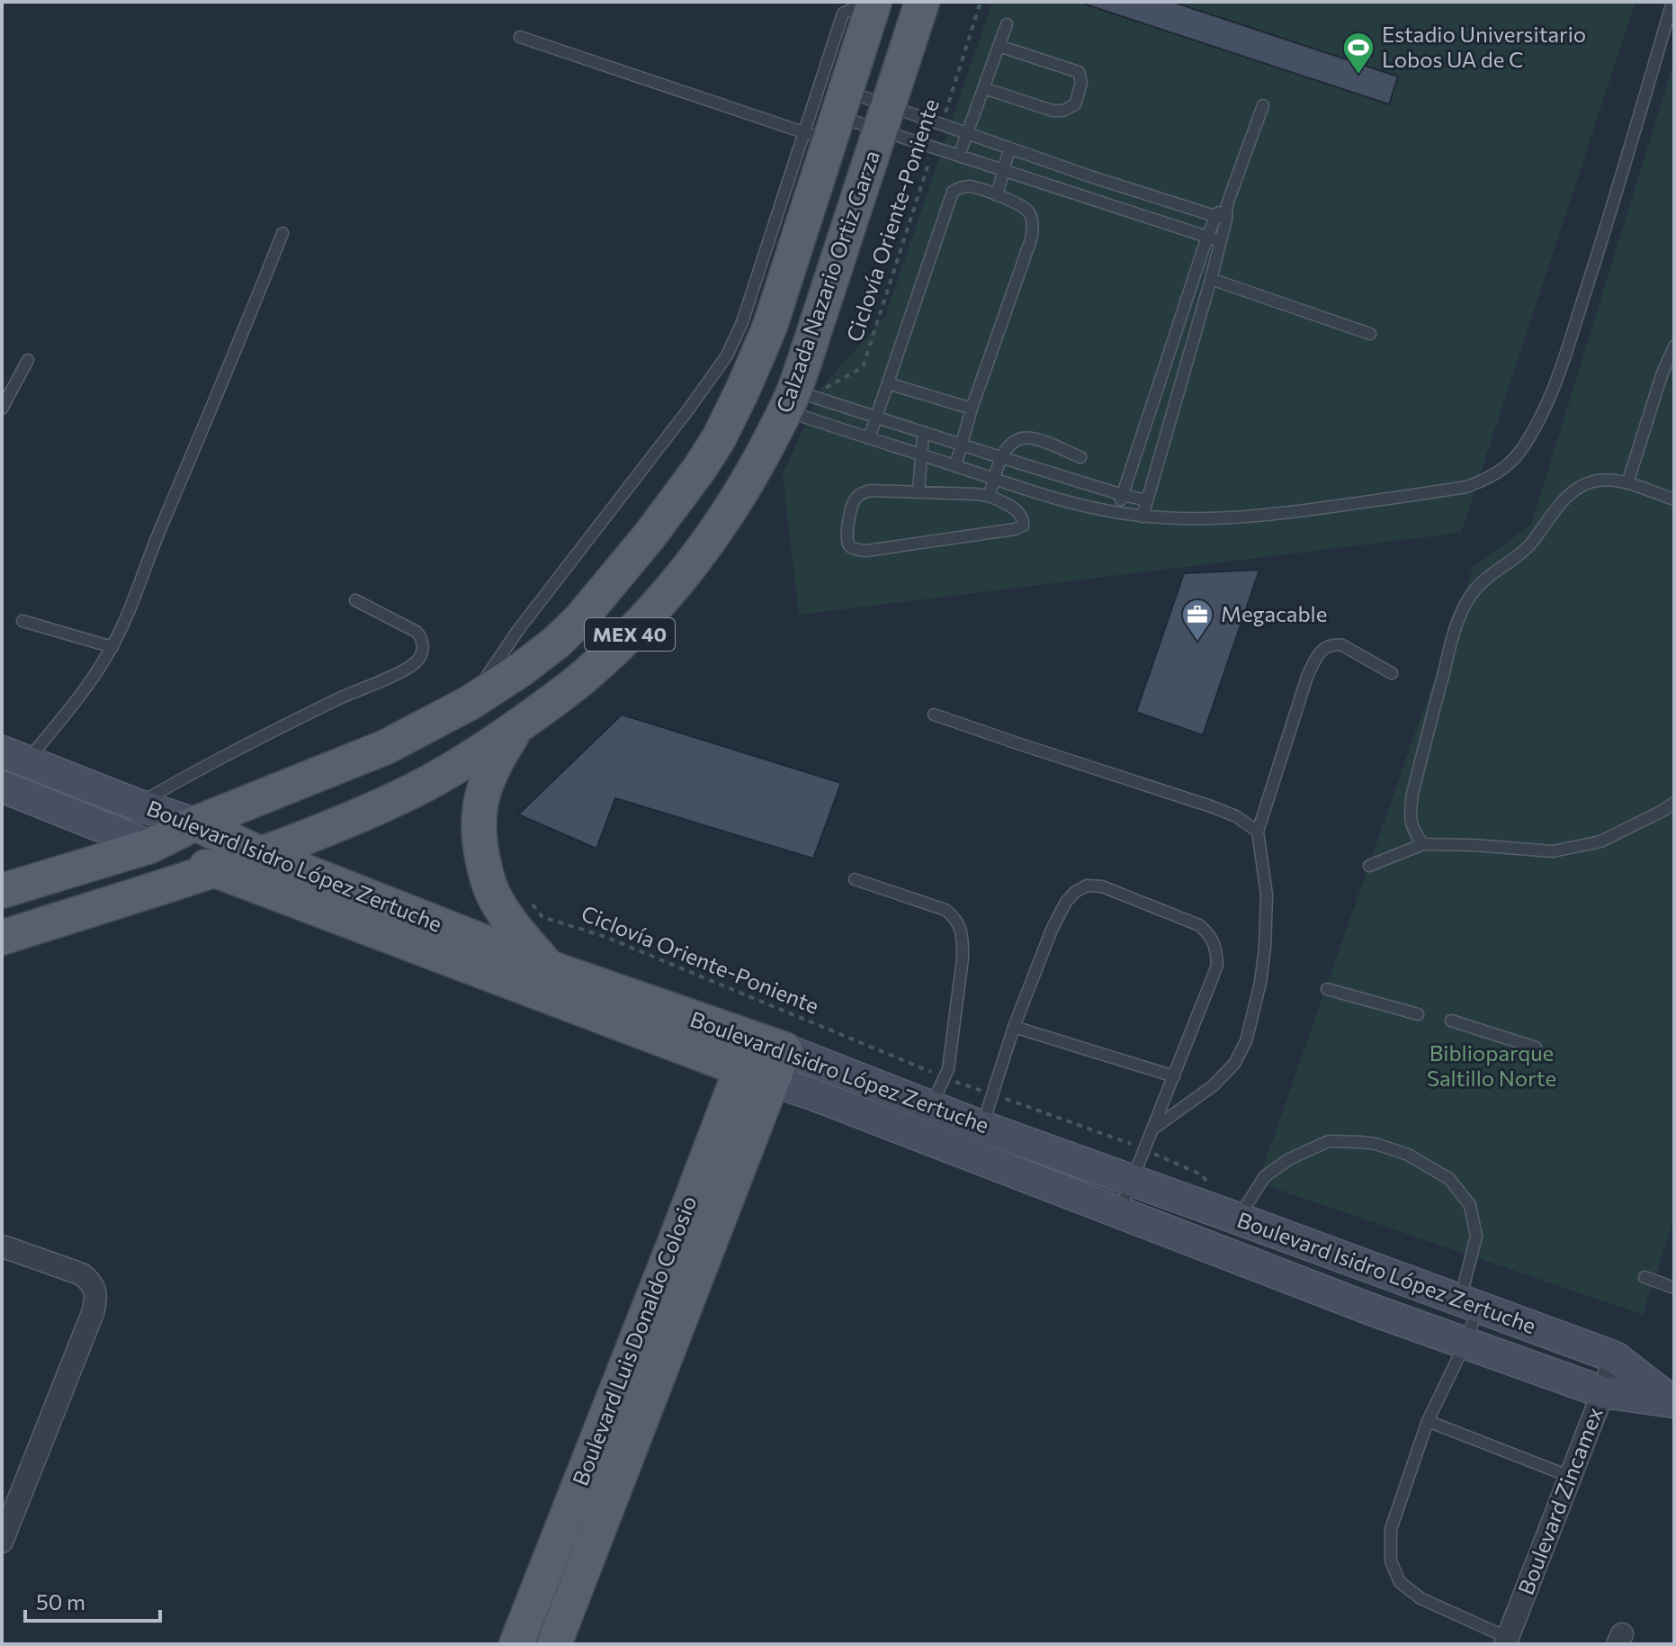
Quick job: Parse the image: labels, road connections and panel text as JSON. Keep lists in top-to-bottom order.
{
  "streets": {
    "main road": [
      "Calzada Nazario Ortiz Garza",
      "MEX 40",
      "Boulevard Isidro López Zertuche",
      "Boulevard Luis Donaldo Colosio"
    ],
    "street": ["Boulevard Zincamex"],
    "path": ["Ciclovía Oriente-Poniente"]
  },
  "crossings": [
    ["Ciclovía Oriente-Poniente", "Calzada Nazario Ortiz Garza"],
    ["Calzada Nazario Ortiz Garza", "Boulevard Isidro López Zertuche"],
    ["Boulevard Isidro López Zertuche", "Boulevard Luis Donaldo Colosio"],
    ["Boulevard Isidro López Zertuche", "Boulevard Zincamex"]
  ],
  "parks": ["Biblioparque Saltillo Norte"],
  "places": {
    "sports": ["Estadio Universitario Lobos UA de C"],
    "office": ["Megacable"]
  },
  "scale_bar": "50 m"
}
